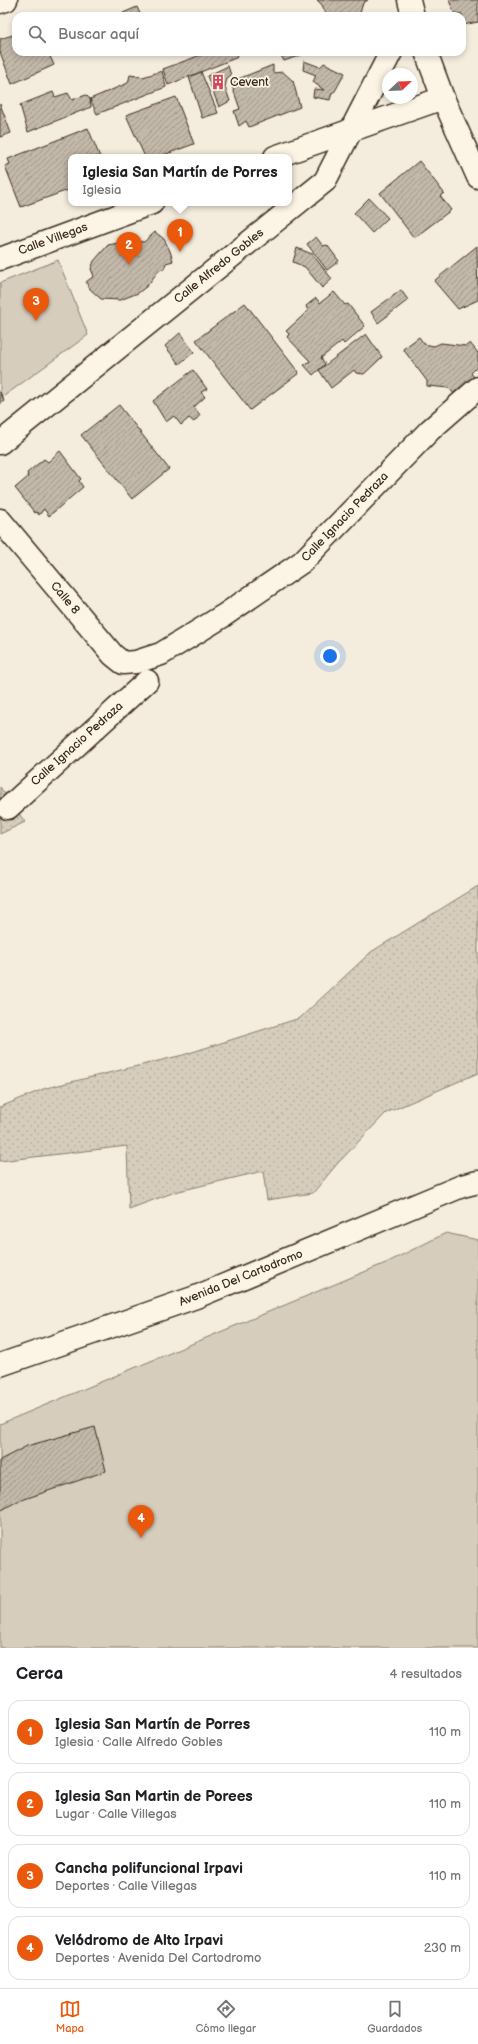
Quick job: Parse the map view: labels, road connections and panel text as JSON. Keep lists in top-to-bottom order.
{
  "streets": {
    "street": [
      "Calle Villegas",
      "Calle Alfredo Gobles",
      "Calle Ignacio Pedraza",
      "Calle 8",
      "Avenida Del Cartodromo"
    ]
  },
  "crossings": [
    ["Calle Ignacio Pedraza", "Calle 8"]
  ],
  "places": {
    "building": ["Cevent"]
  },
  "north": "top right",
  "page": {
    "search": "Buscar aquí",
    "popup": ["Iglesia San Martín de Porres", "Iglesia"],
    "pins": [
      "1",
      "2",
      "3",
      "4"
    ],
    "heading": ["Cerca", "4 resultados"],
    "list": [
      {
        "mark": "1",
        "name": "Iglesia San Martín de Porres",
        "note": "Iglesia · Calle Alfredo Gobles",
        "value": "110 m"
      },
      {
        "mark": "2",
        "name": "Iglesia San Martin de Porees",
        "note": "Lugar · Calle Villegas",
        "value": "110 m"
      },
      {
        "mark": "3",
        "name": "Cancha polifuncional Irpavi",
        "note": "Deportes · Calle Villegas",
        "value": "110 m"
      },
      {
        "mark": "4",
        "name": "Velódromo de Alto Irpavi",
        "note": "Deportes · Avenida Del Cartodromo",
        "value": "230 m"
      }
    ],
    "nav": ["Mapa", "Cómo llegar", "Guardados"]
  }
}
